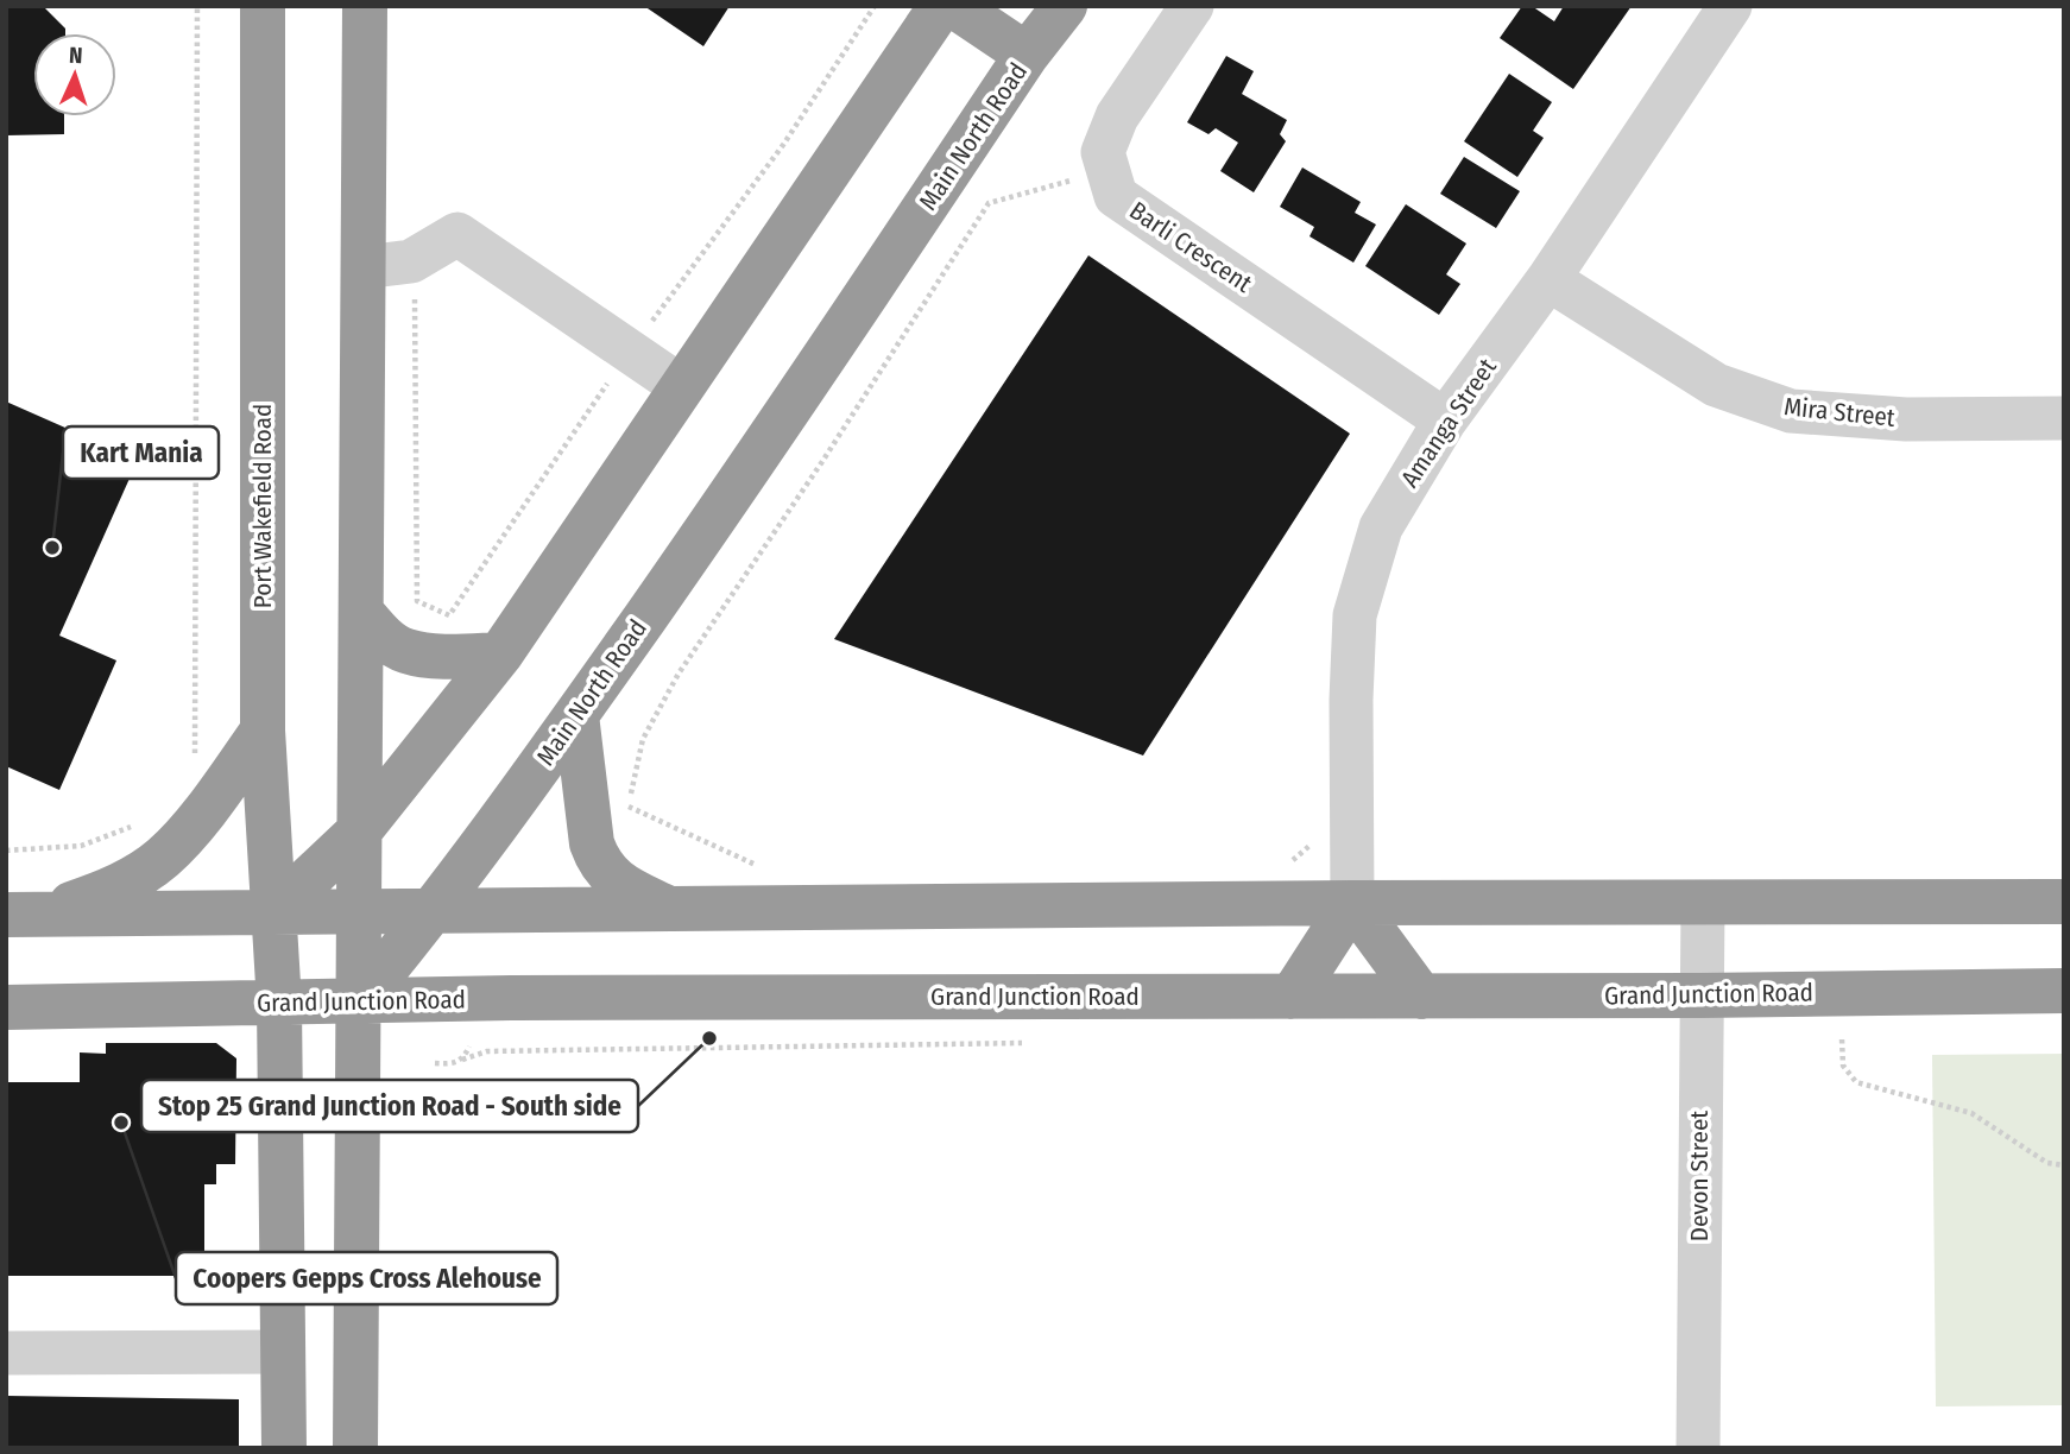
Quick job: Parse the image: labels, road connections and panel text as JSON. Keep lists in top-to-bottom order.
{
  "streets": {
    "highway": ["Main North Road", "Port Wakefield Road", "Grand Junction Road"],
    "street": [
      "Barli Crescent",
      "Mira Street",
      "Amanga Street",
      "Devon Street"
    ]
  },
  "crossings": [
    ["Main North Road", "Grand Junction Road"],
    ["Barli Crescent", "Amanga Street"],
    ["Mira Street", "Amanga Street"],
    ["Port Wakefield Road", "Grand Junction Road"],
    ["Grand Junction Road", "Devon Street"]
  ],
  "places": ["Kart Mania", "Stop 25 Grand Junction Road - South side", "Coopers Gepps Cross Alehouse"],
  "north": "top"
}
